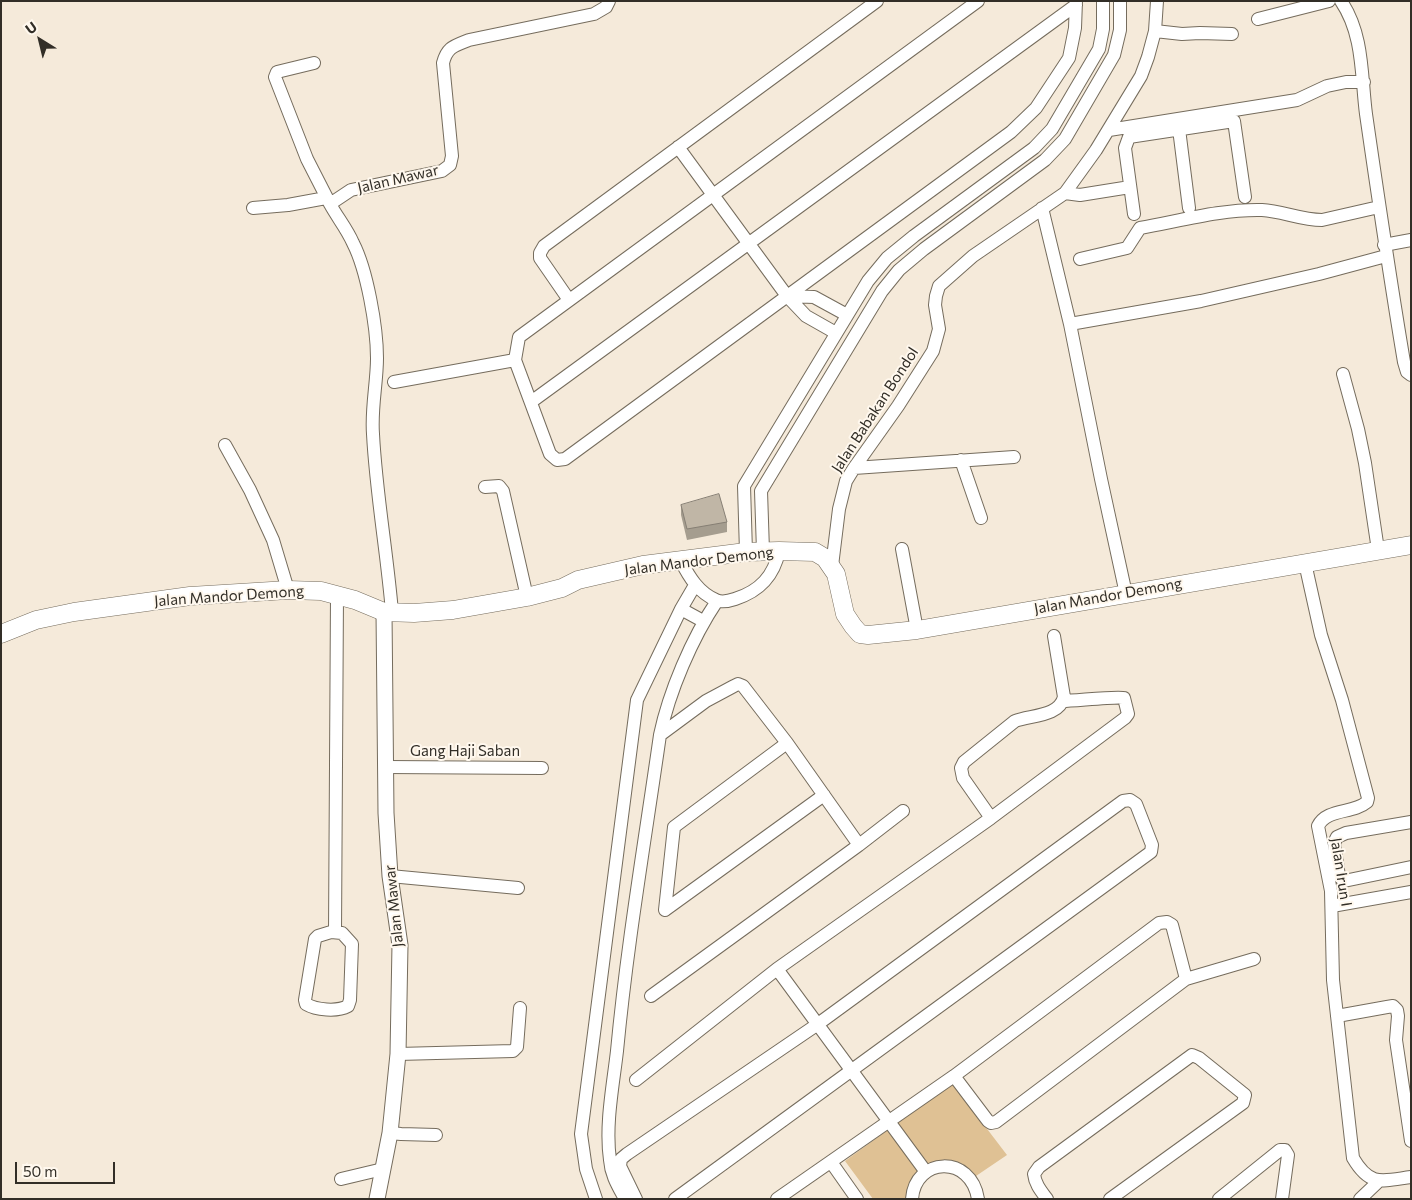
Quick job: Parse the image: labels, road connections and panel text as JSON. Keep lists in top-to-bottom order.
{
  "streets": {
    "main road": ["Jalan Mandor Demong"],
    "street": [
      "Jalan Mawar",
      "Jalan Babakan Bondol",
      "Gang Haji Saban",
      "Jalan Irun I"
    ]
  },
  "crossings": [
    ["Jalan Mawar", "Jalan Mandor Demong"],
    ["Jalan Mawar", "Gang Haji Saban"],
    ["Jalan Babakan Bondol", "Jalan Mandor Demong"],
    ["Jalan Mandor Demong", "Jalan Irun I"]
  ],
  "scale_bar": "50 m",
  "north": "top left"
}
